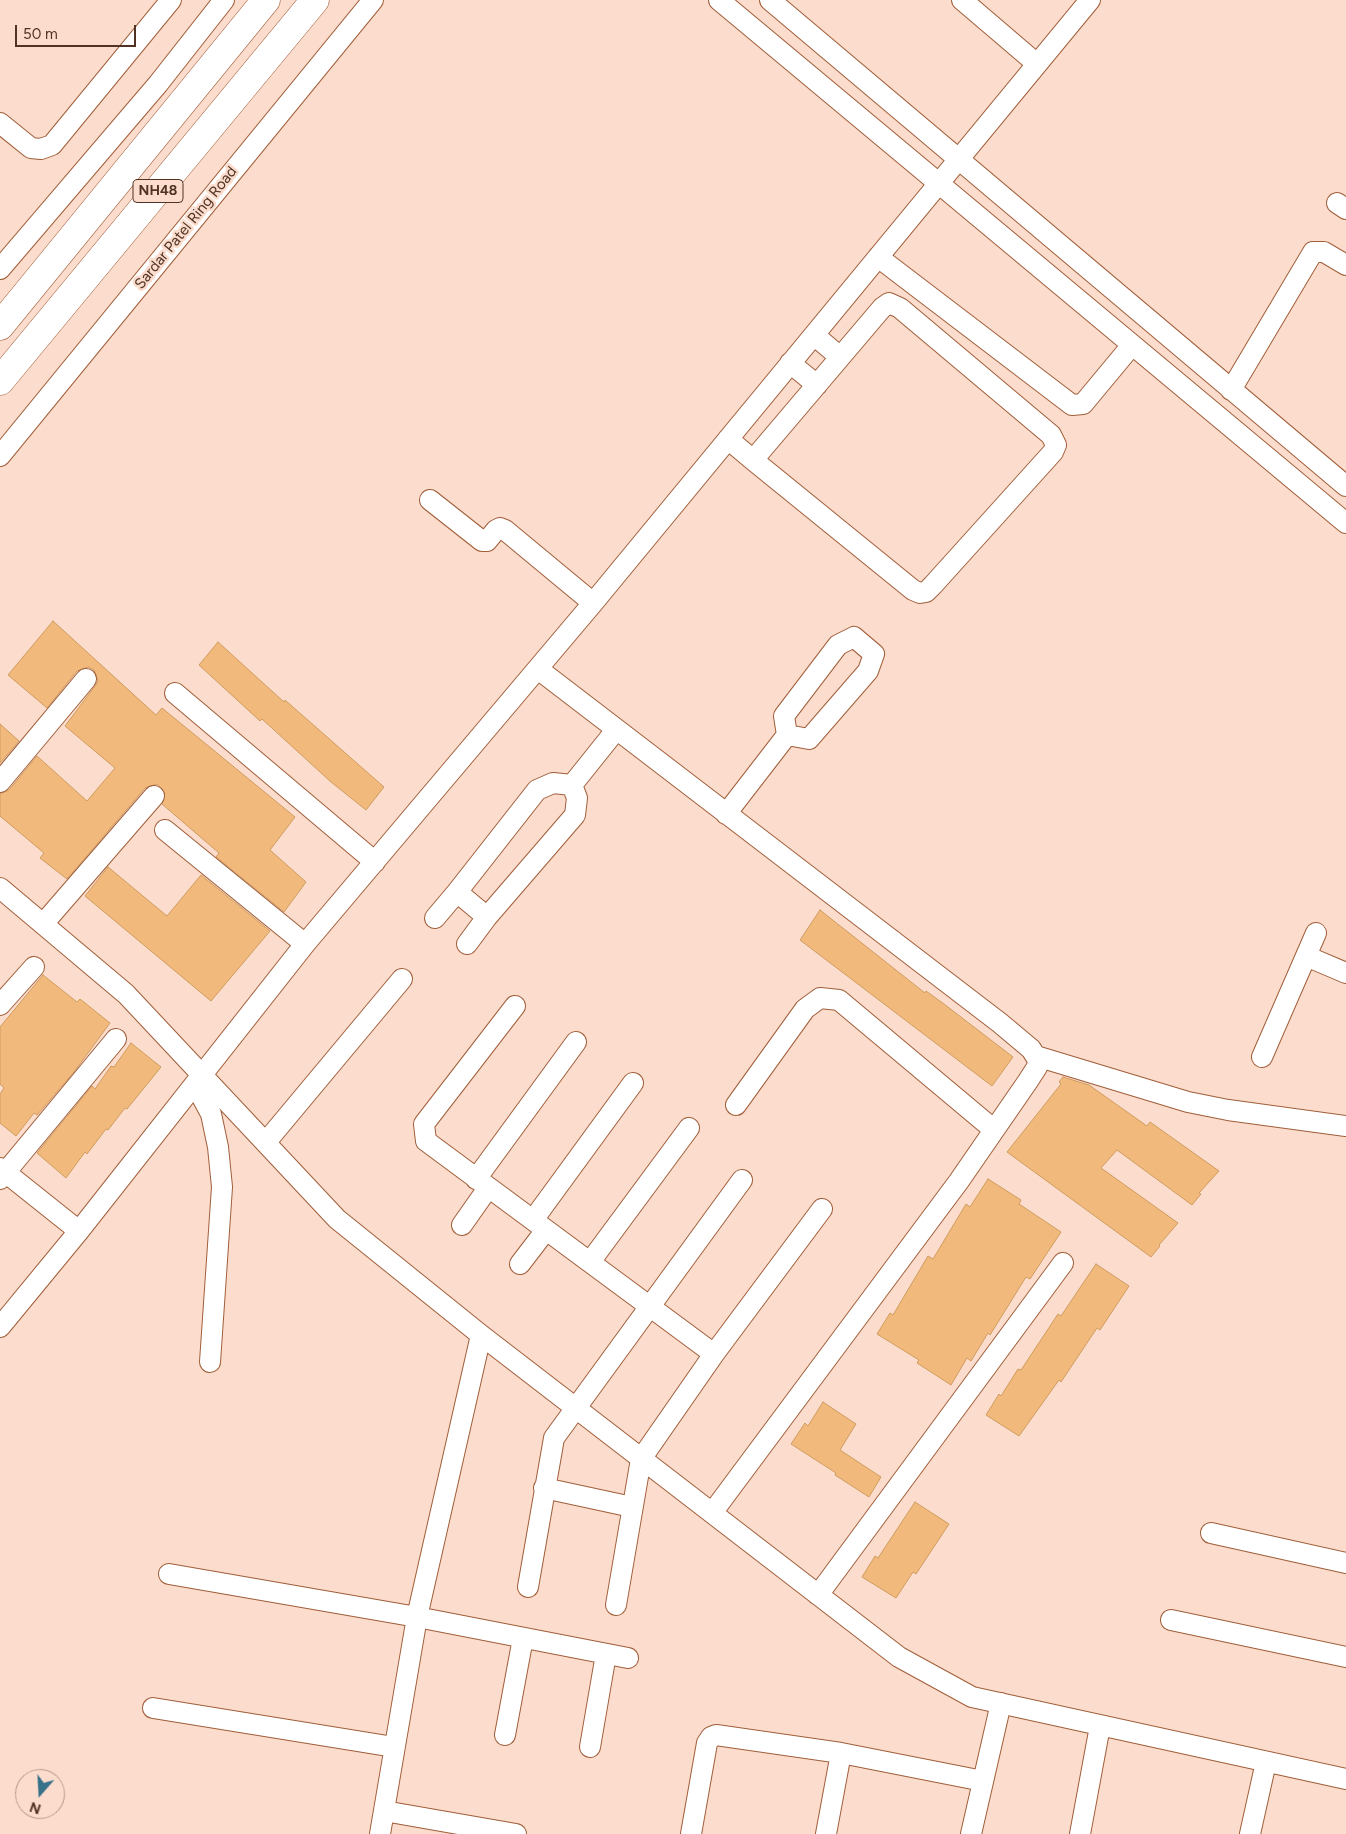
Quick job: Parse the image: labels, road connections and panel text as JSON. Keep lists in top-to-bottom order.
{
  "streets": {
    "highway": ["NH48"],
    "street": ["Sardar Patel Ring Road"]
  },
  "scale_bar": "50 m",
  "north": "bottom"
}
